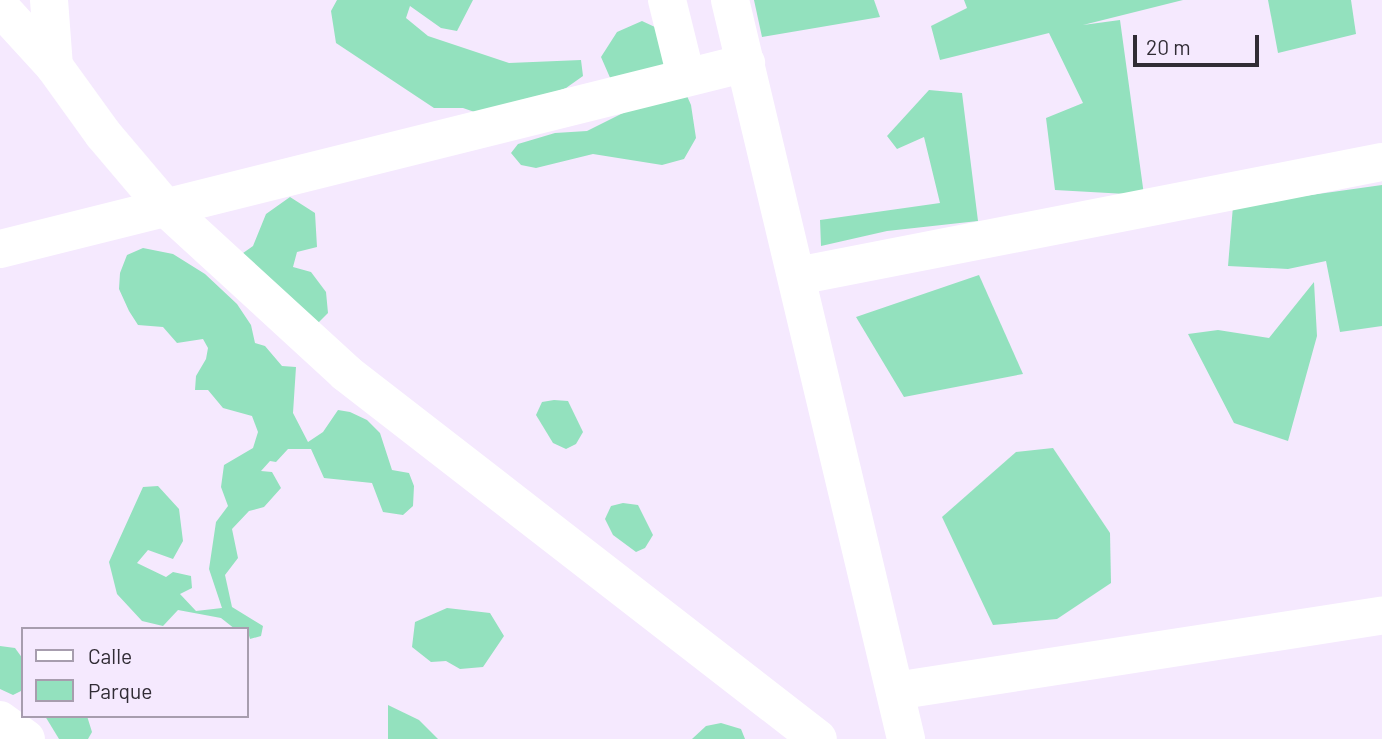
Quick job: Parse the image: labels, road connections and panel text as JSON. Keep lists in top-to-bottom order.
{
  "legend": ["Calle", "Parque"],
  "scale_bar": "20 m"
}
